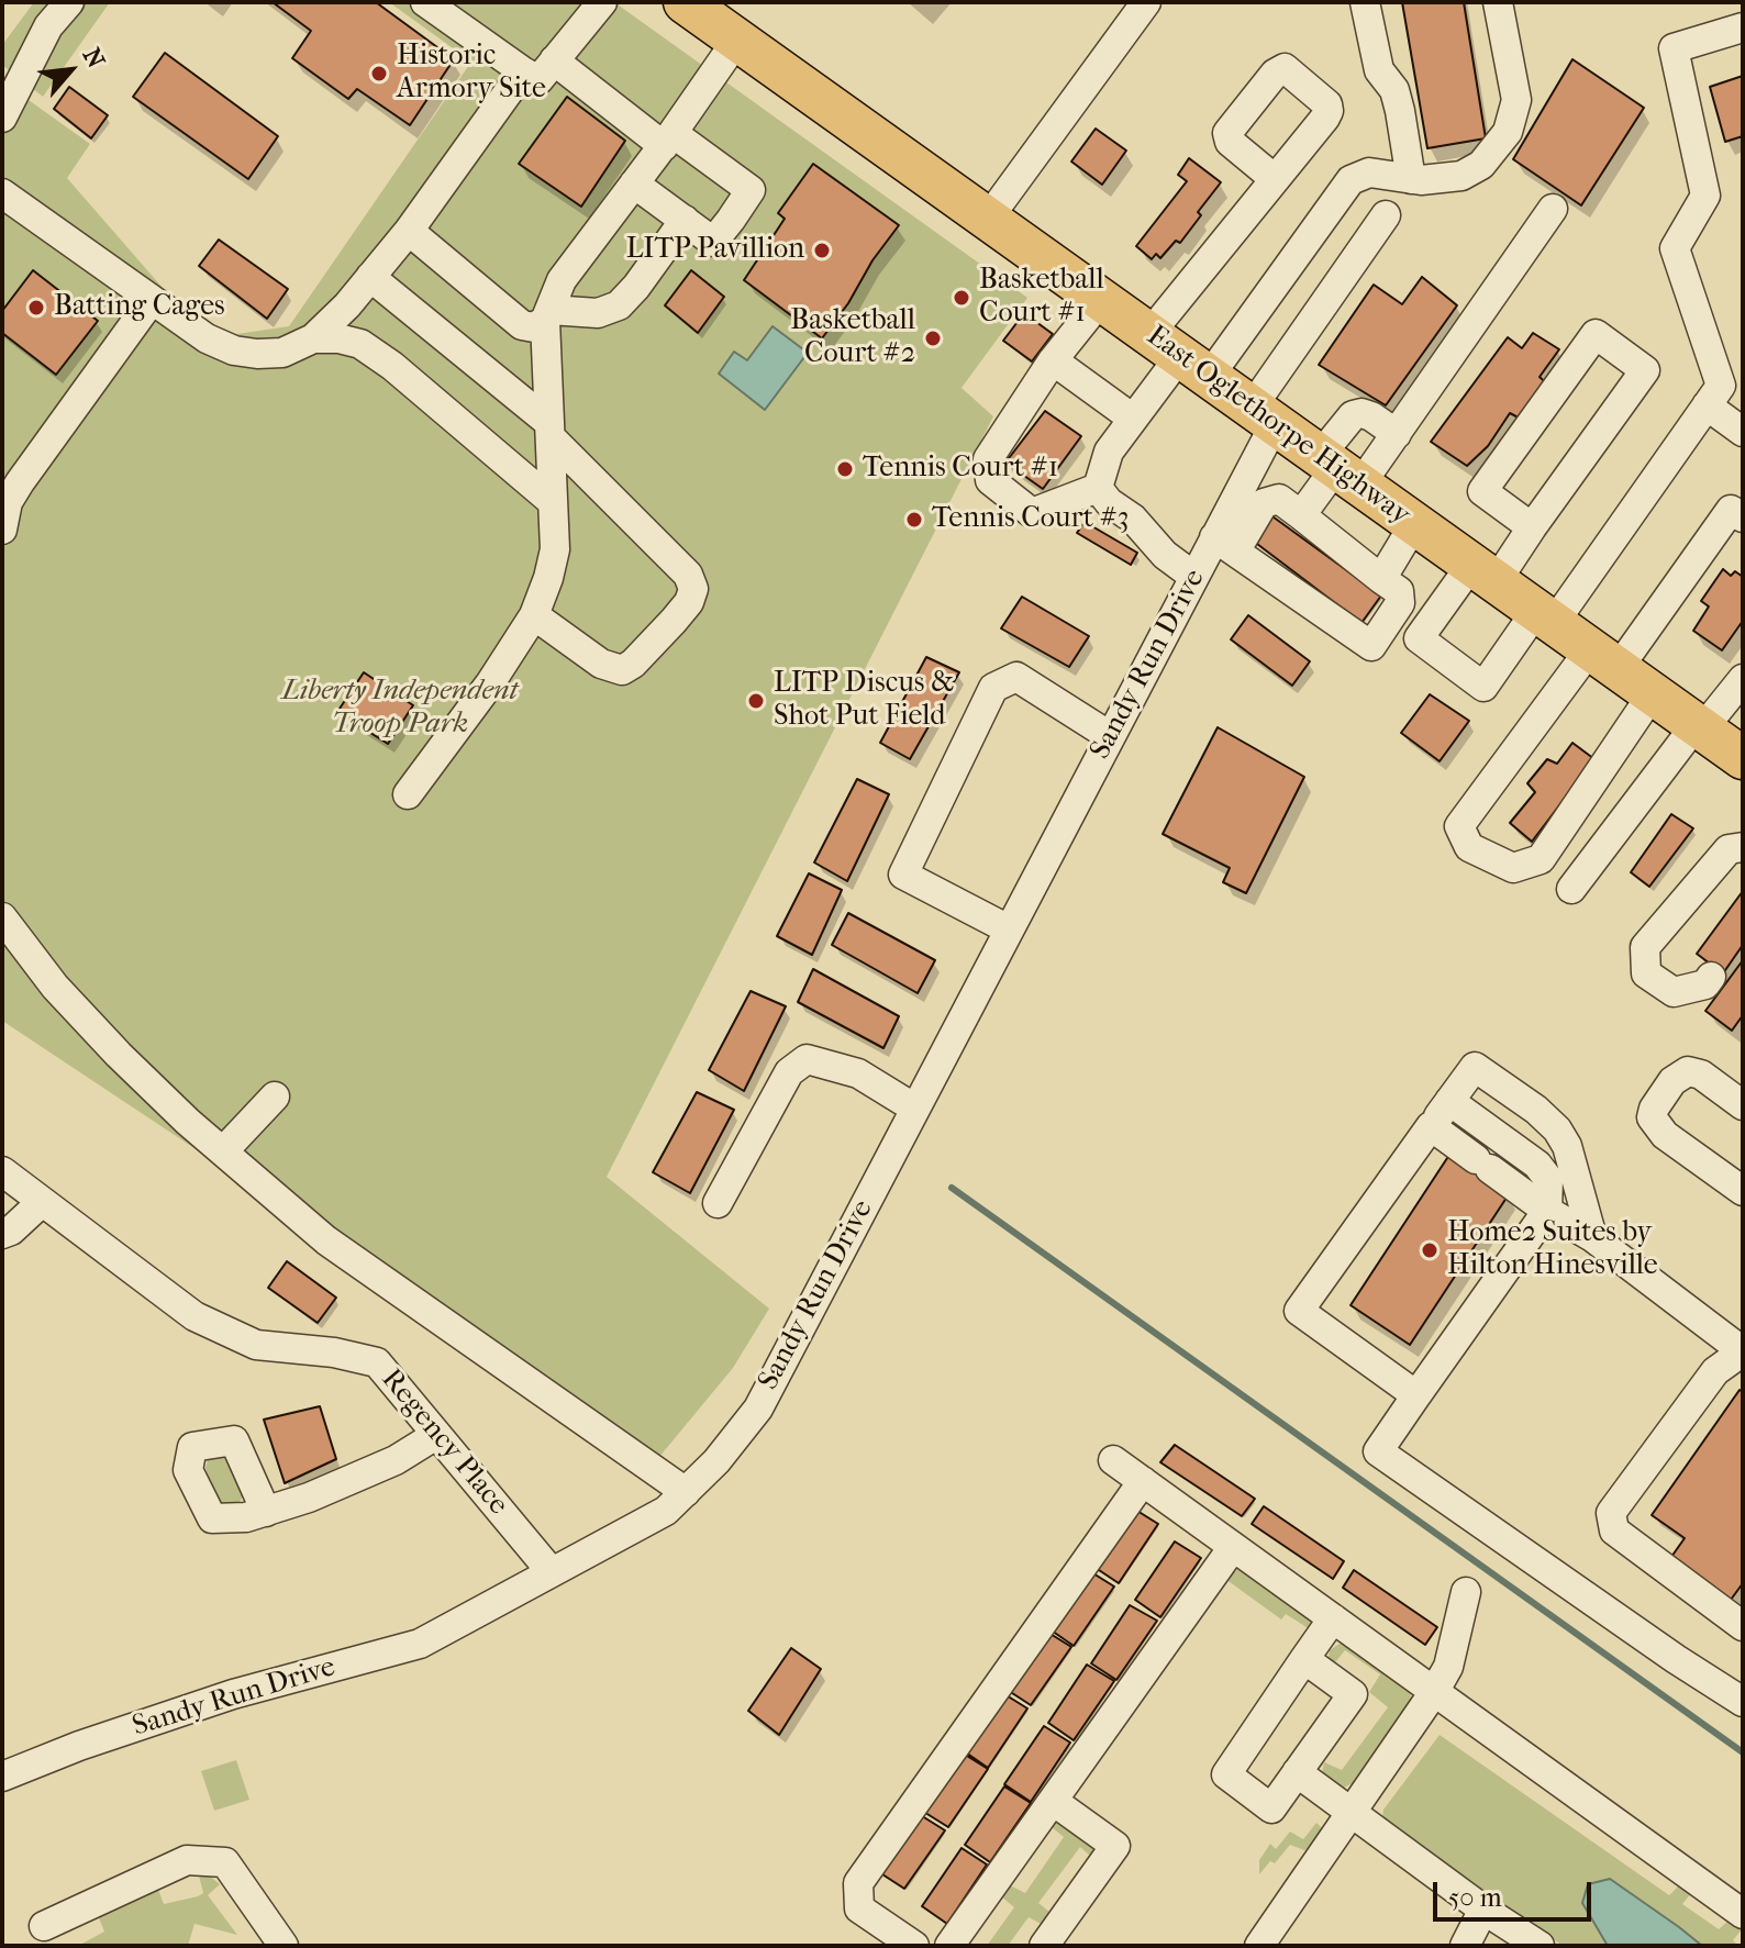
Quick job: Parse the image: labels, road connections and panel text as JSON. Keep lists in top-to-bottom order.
{
  "streets": {
    "highway": ["East Oglethorpe Highway"],
    "street": ["Sandy Run Drive", "Regency Place"]
  },
  "crossings": [
    ["East Oglethorpe Highway", "Sandy Run Drive"],
    ["Sandy Run Drive", "Regency Place"]
  ],
  "parks": ["Liberty Independent Troop Park"],
  "places": [
    "Historic Armory Site",
    "LITP Pavillion",
    "Basketball Court #1",
    "Batting Cages",
    "Basketball Court #2",
    "Tennis Court #1",
    "Tennis Court #3",
    "LITP Discus & Shot Put Field",
    "Home2 Suites by Hilton Hinesville"
  ],
  "scale_bar": "50 m",
  "north": "top right"
}
